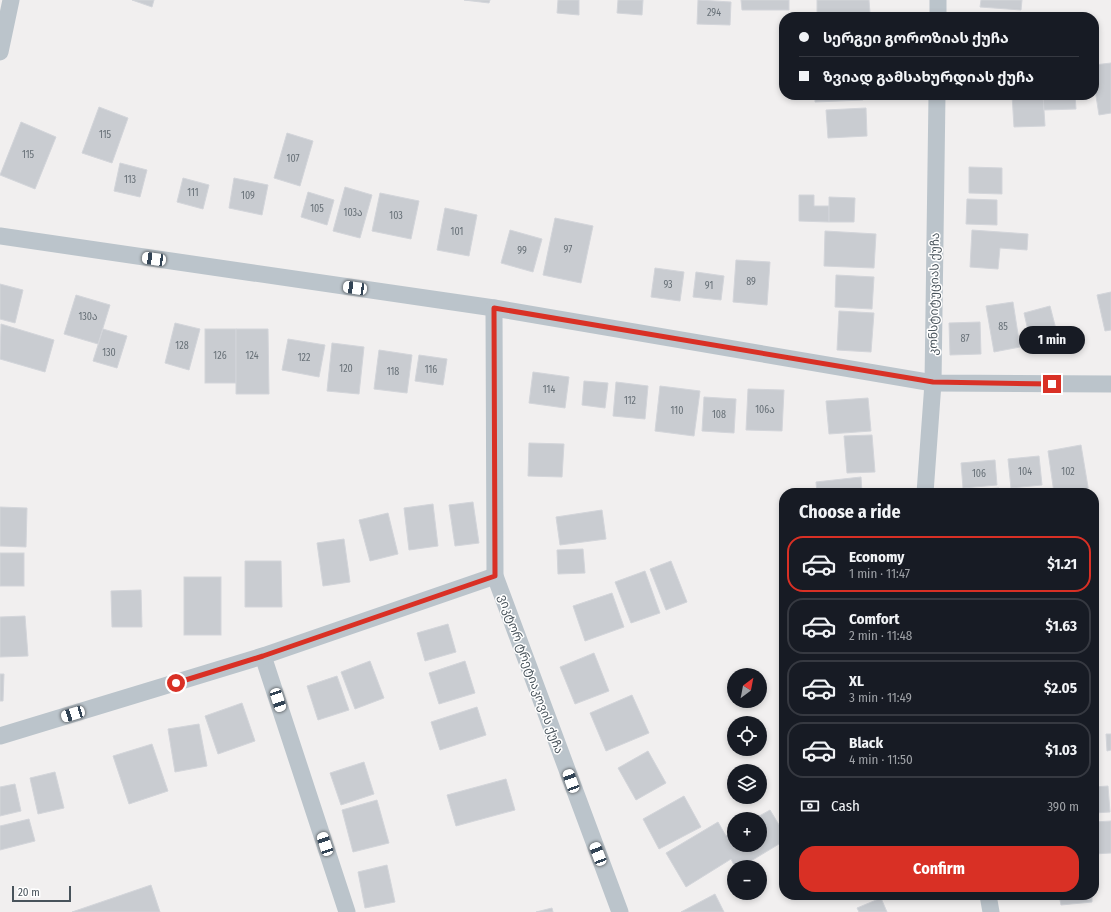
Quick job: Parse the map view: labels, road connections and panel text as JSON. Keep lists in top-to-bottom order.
{
  "streets": {
    "street": ["კონსტიტუციას ქუჩა", "ვიკტორ ტრეტიაკოვის ქუჩა"]
  },
  "house_numbers": [
    "294",
    "115",
    "115",
    "107",
    "113",
    "111",
    "109",
    "105",
    "103ა",
    "103",
    "101",
    "97",
    "99",
    "89",
    "93",
    "91",
    "130ა",
    "85",
    "87",
    "128",
    "130",
    "126",
    "124",
    "122",
    "120",
    "116",
    "118",
    "114",
    "112",
    "106ა",
    "110",
    "108",
    "104",
    "102",
    "106"
  ],
  "scale_bar": "20 m",
  "north": "top right",
  "page": {
    "banner": ["სერგეი გოროზიას ქუჩა", "ზვიად გამსახურდიას ქუჩა"],
    "bubble": "1 min",
    "heading": "Choose a ride",
    "list": [
      {
        "name": "Economy",
        "note": "1 min · 11:47",
        "value": "$1.21"
      },
      {
        "name": "Comfort",
        "note": "2 min · 11:48",
        "value": "$1.63"
      },
      {
        "name": "XL",
        "note": "3 min · 11:49",
        "value": "$2.05"
      },
      {
        "name": "Black",
        "note": "4 min · 11:50",
        "value": "$1.03"
      }
    ],
    "map_buttons": ["+", "−"],
    "pay": ["Cash", "390 m"],
    "buttons": "Confirm",
    "scale": "20 m"
  }
}
